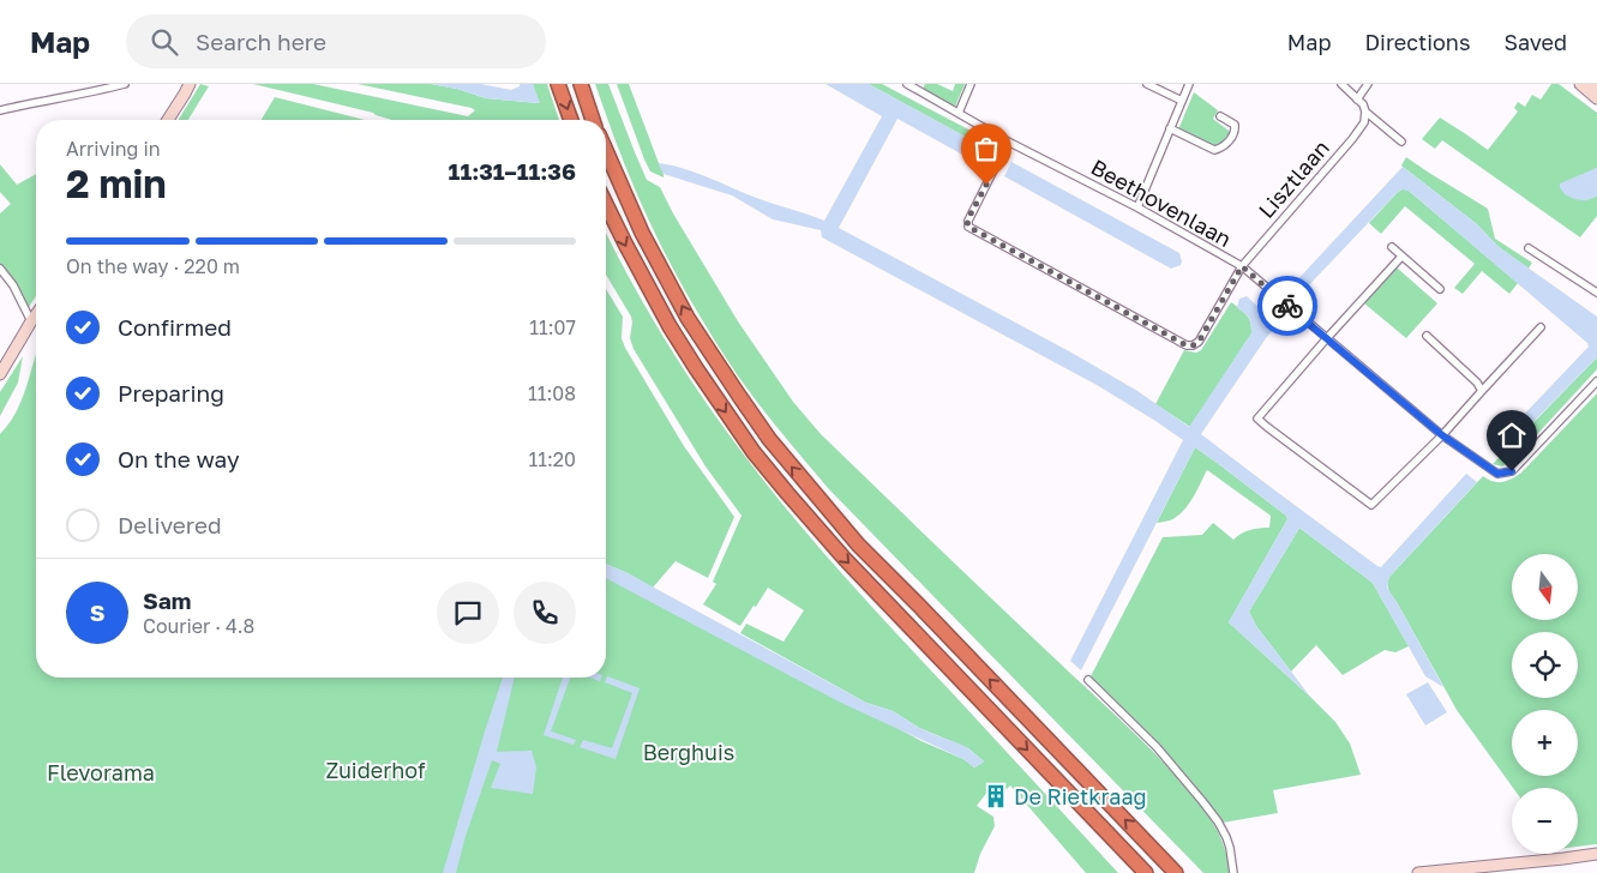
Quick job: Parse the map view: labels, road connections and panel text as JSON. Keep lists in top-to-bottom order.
{
  "streets": {
    "street": ["Lisztlaan", "Beethovenlaan"]
  },
  "crossings": [
    ["Lisztlaan", "Beethovenlaan"]
  ],
  "parks": ["Berghuis", "Zuiderhof", "Flevorama"],
  "places": {
    "building": ["De Rietkraag"]
  },
  "north": "bottom",
  "page": {
    "header": "Map",
    "search": "Search here",
    "nav": ["Map", "Directions", "Saved"],
    "heading": ["2 min", "Arriving in", "11:31–11:36"],
    "panel": ["Sam", "Courier · 4.8"],
    "bar": "On the way · 220 m",
    "list": [
      ["Confirmed", "11:07"],
      ["Preparing", "11:08"],
      ["On the way", "11:20"],
      "Delivered"
    ],
    "map_buttons": ["+", "−"],
    "round": "S"
  }
}
